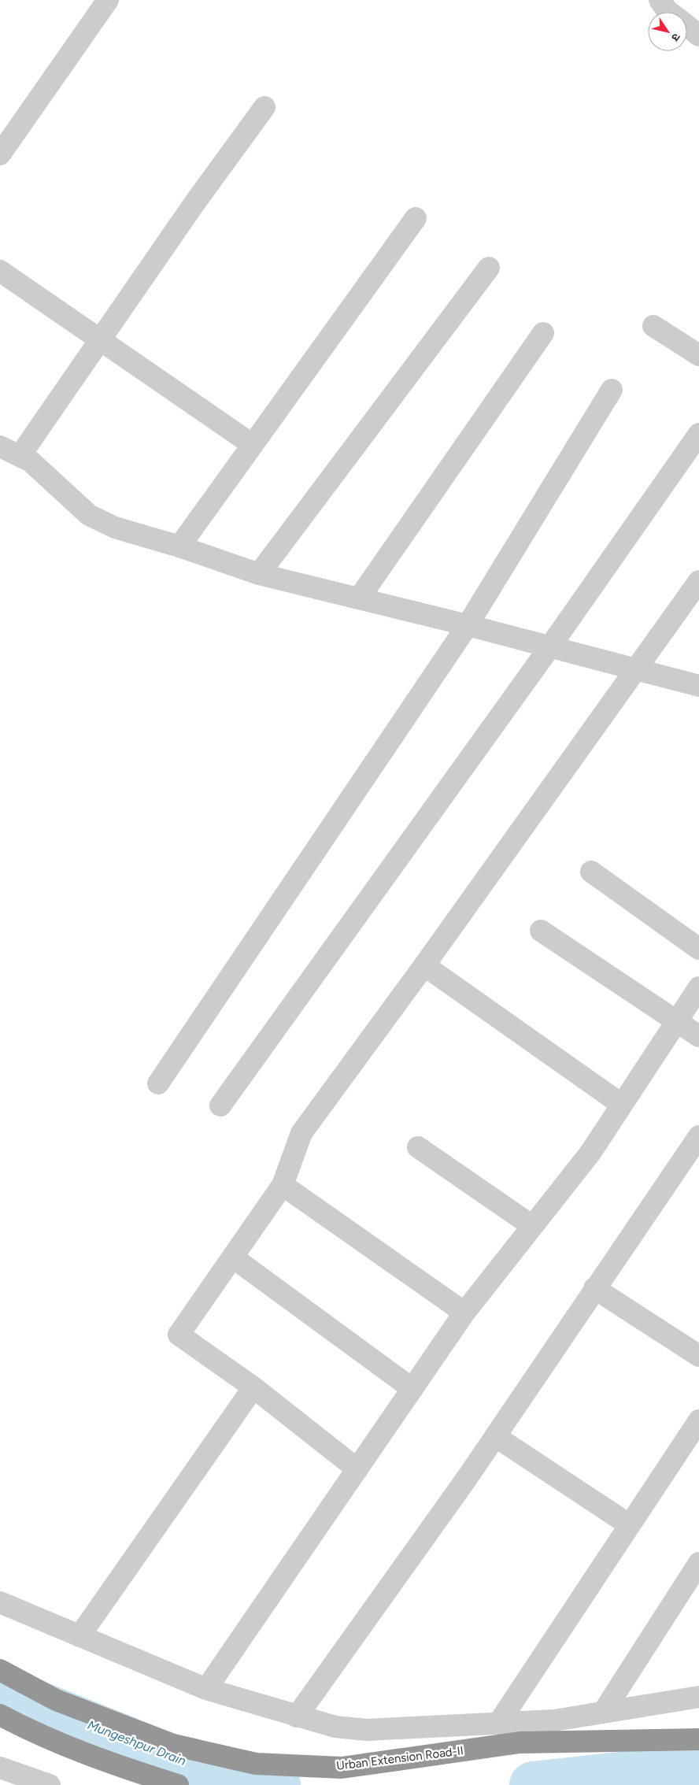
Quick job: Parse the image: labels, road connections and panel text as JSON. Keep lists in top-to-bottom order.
{
  "streets": {
    "highway": ["Urban Extension Road-II"]
  },
  "water": ["Mungeshpur Drain"],
  "north": "bottom right"
}
